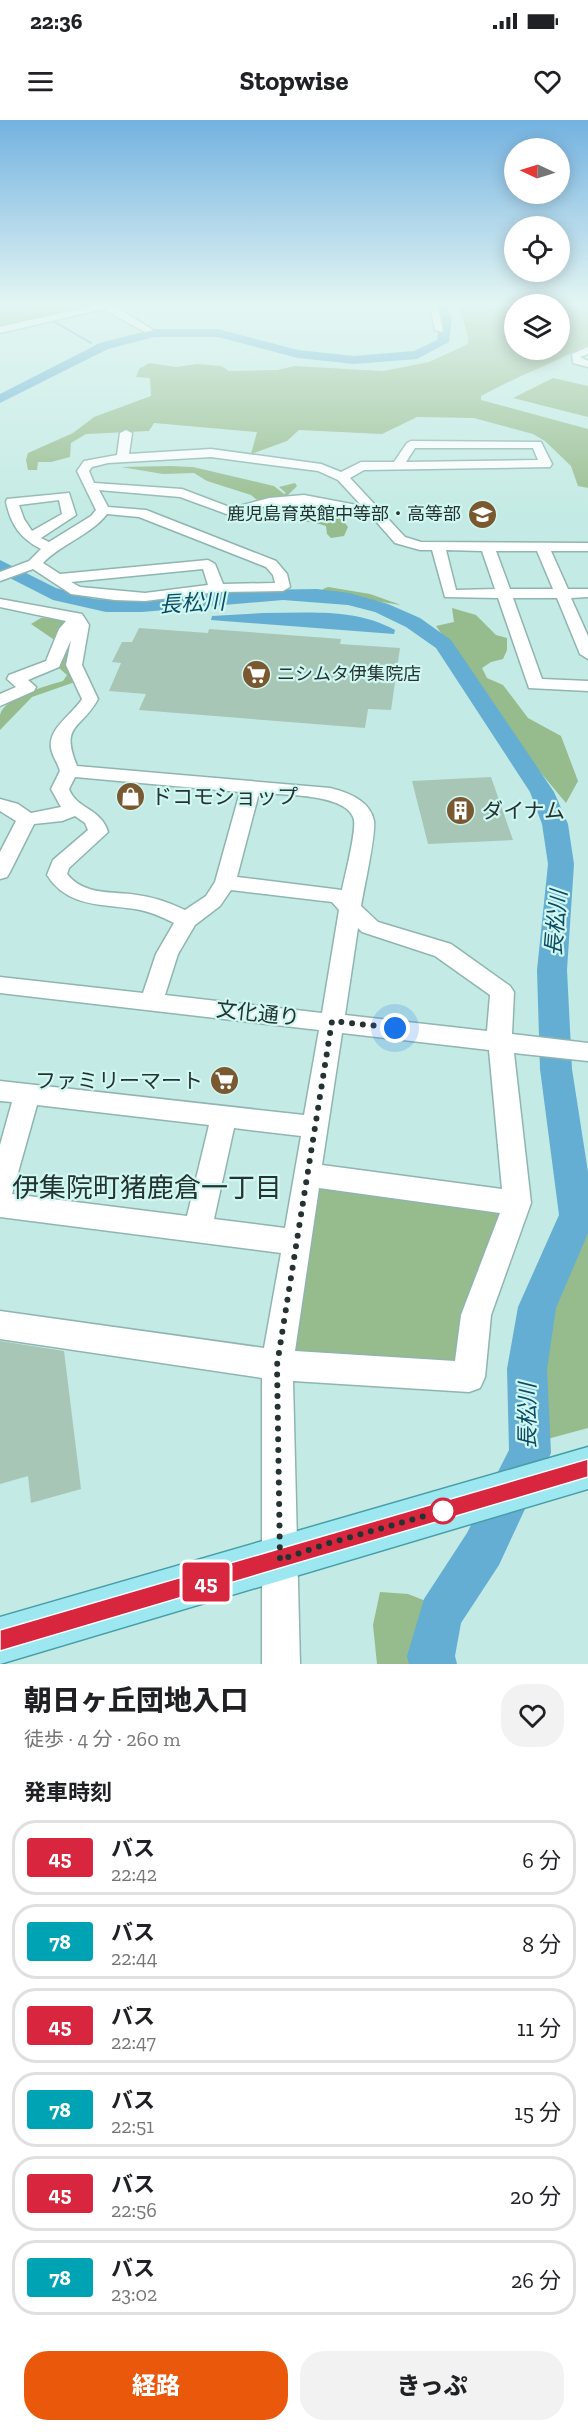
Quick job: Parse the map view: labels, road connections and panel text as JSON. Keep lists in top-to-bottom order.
{
  "streets": {
    "street": ["文化通り"]
  },
  "districts": ["伊集院町猪鹿倉一丁目"],
  "water": ["長松川"],
  "places": {
    "school or university": ["鹿児島育英館中等部・高等部"],
    "supermarket": ["ニシムタ伊集院店", "ファミリーマート"],
    "shop": ["ドコモショップ"],
    "building": ["ダイナム"]
  },
  "lines": ["bus line 45"],
  "north": "left",
  "page": {
    "status": "22:36",
    "header": "Stopwise",
    "on_map": "45",
    "heading": [
      ["朝日ヶ丘団地入口", "徒歩 · 4 分 · 260 m"],
      "発車時刻"
    ],
    "list": [
      {
        "mark": "45",
        "name": "バス",
        "note": "22:42",
        "value": "6 分"
      },
      {
        "mark": "78",
        "name": "バス",
        "note": "22:44",
        "value": "8 分"
      },
      {
        "mark": "45",
        "name": "バス",
        "note": "22:47",
        "value": "11 分"
      },
      {
        "mark": "78",
        "name": "バス",
        "note": "22:51",
        "value": "15 分"
      },
      {
        "mark": "45",
        "name": "バス",
        "note": "22:56",
        "value": "20 分"
      },
      {
        "mark": "78",
        "name": "バス",
        "note": "23:02",
        "value": "26 分"
      }
    ],
    "buttons": ["経路", "きっぷ"]
  }
}
